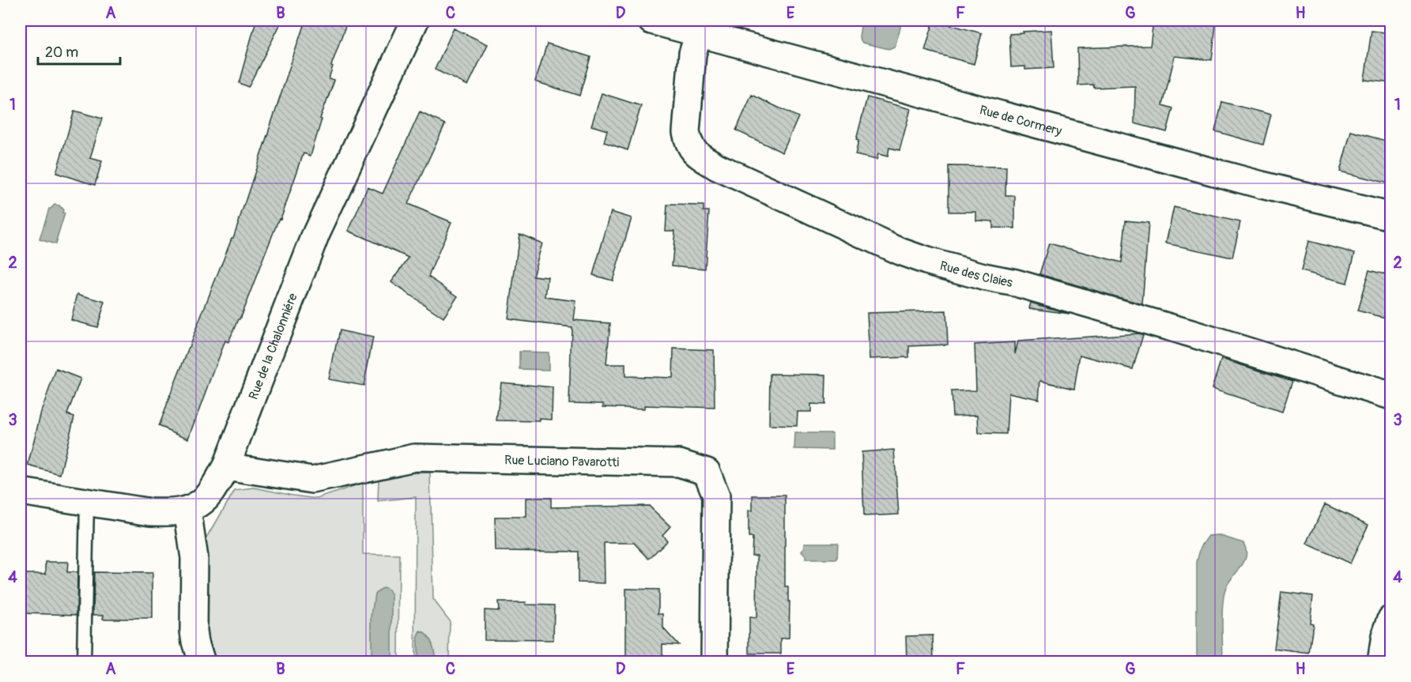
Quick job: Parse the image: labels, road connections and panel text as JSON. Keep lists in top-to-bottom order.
{
  "streets": {
    "street": [
      "Rue de Cormery",
      "Rue des Claies",
      "Rue de la Chalonniére",
      "Rue Luciano Pavarotti"
    ]
  },
  "crossings": [
    ["Rue de Cormery", "Rue des Claies"],
    ["Rue de la Chalonniére", "Rue Luciano Pavarotti"]
  ],
  "scale_bar": "20 m",
  "grid": {
    "columns": [
      "A",
      "B",
      "C",
      "D",
      "E",
      "F",
      "G",
      "H"
    ],
    "rows": [
      "1",
      "2",
      "3",
      "4"
    ]
  }
}
